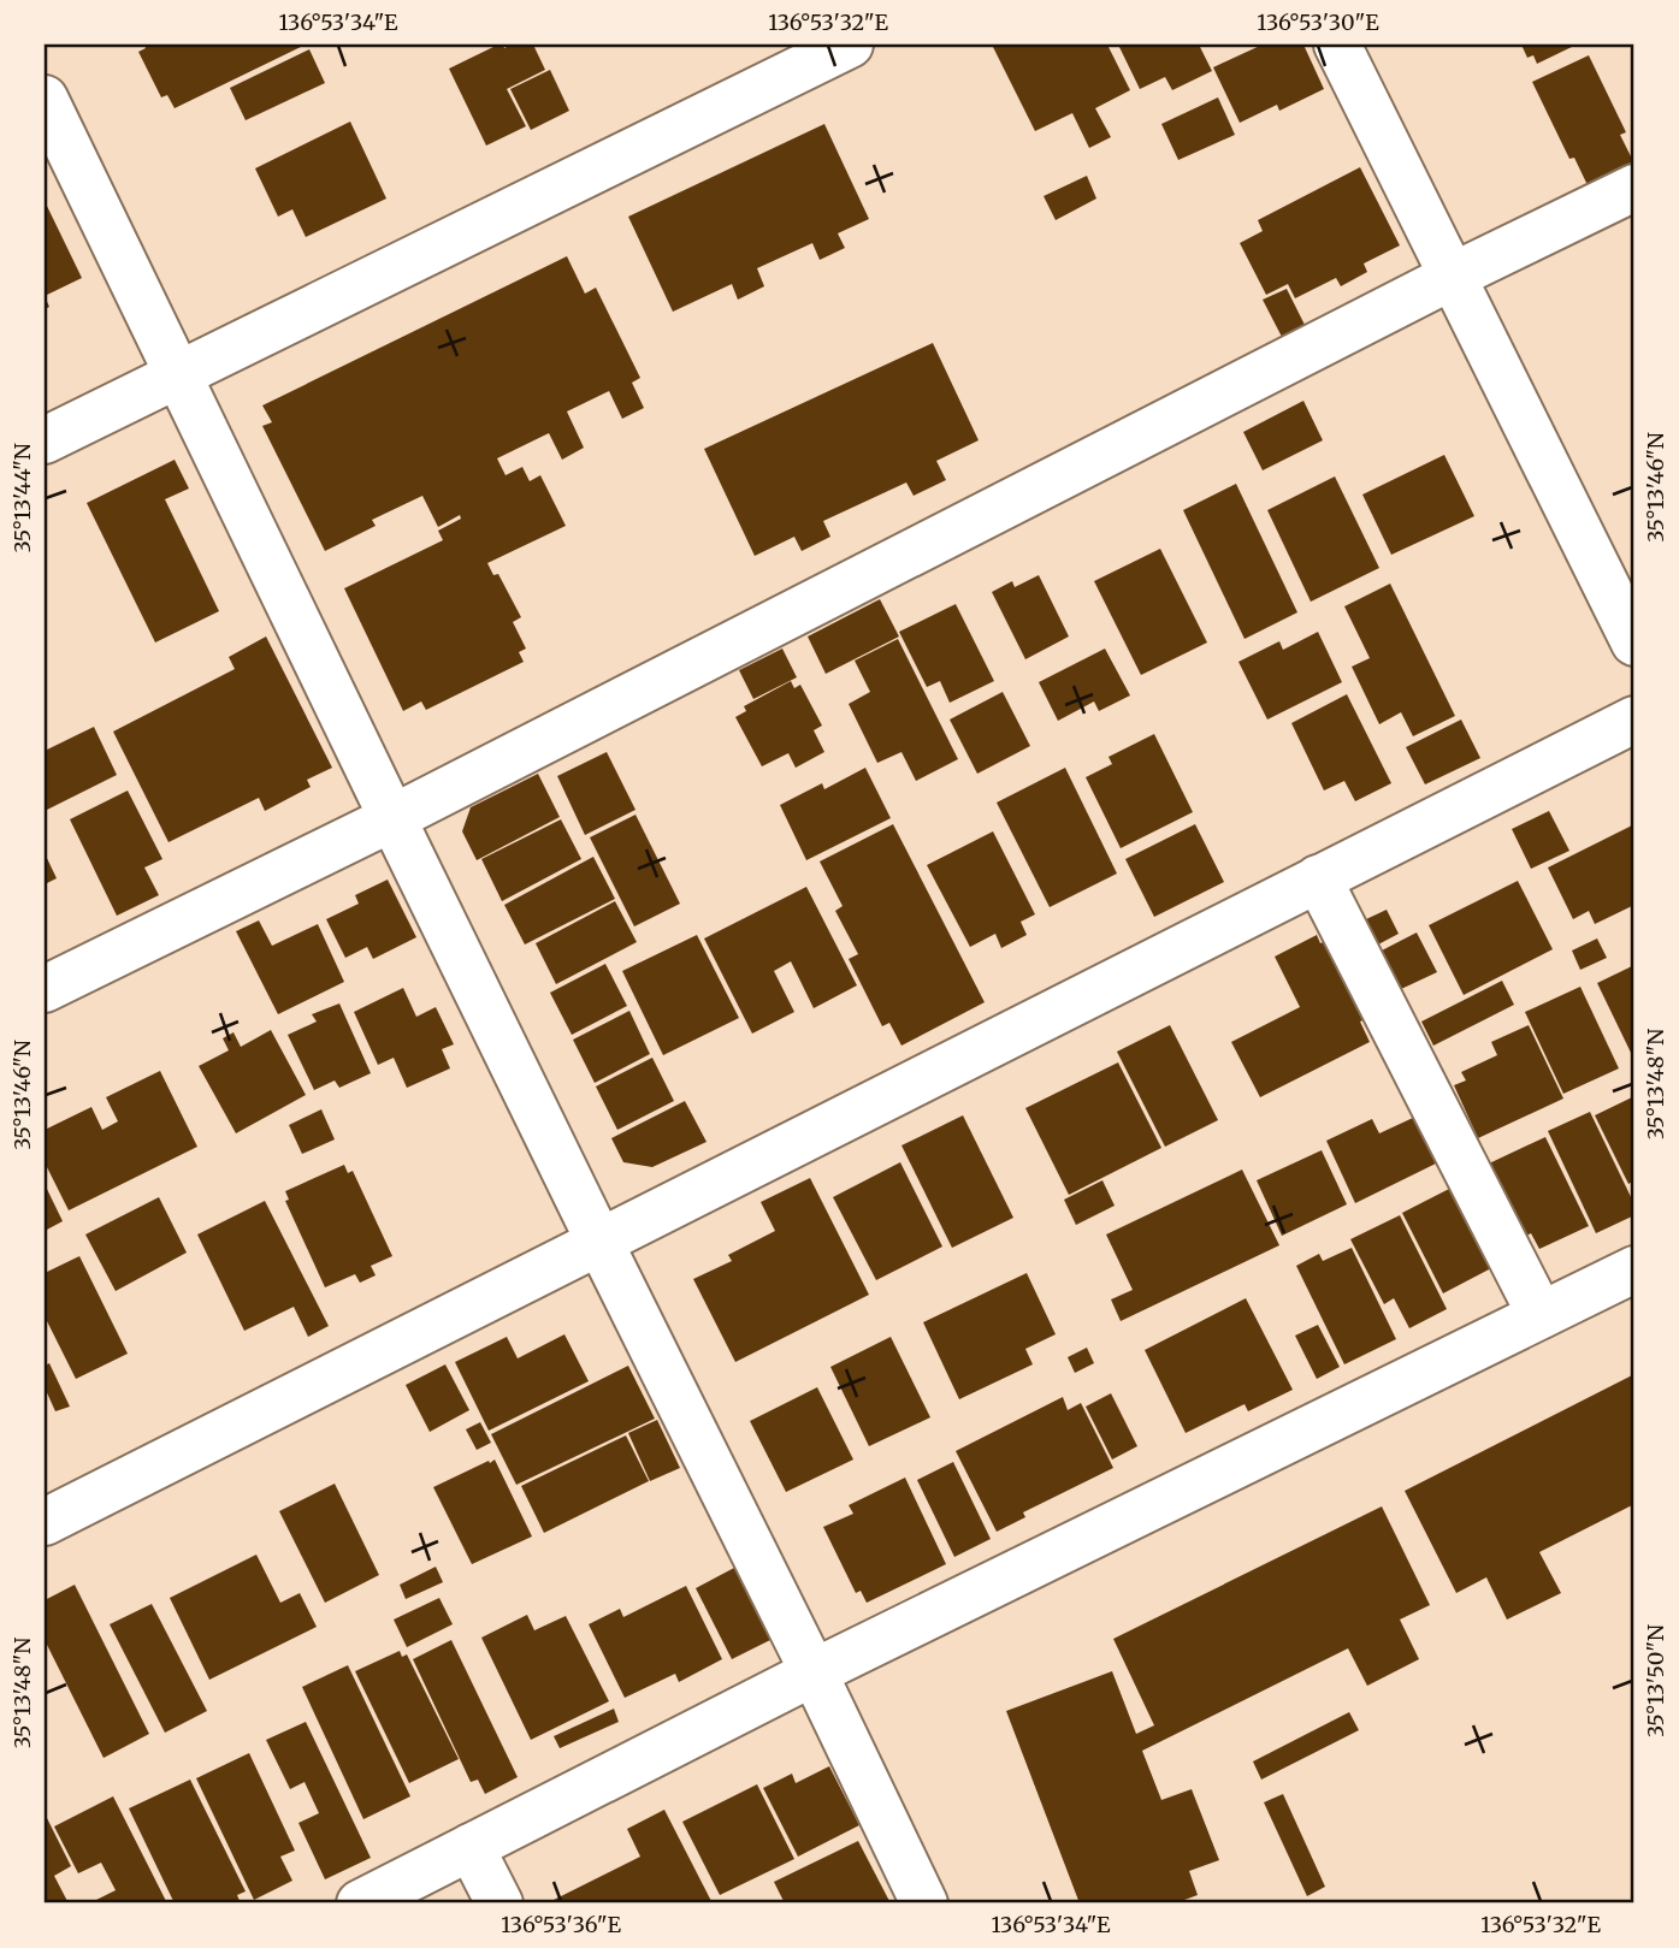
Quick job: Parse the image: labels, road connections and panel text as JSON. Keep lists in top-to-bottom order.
{
  "coordinates": [
    "136°53'34\"E",
    "136°53'32\"E",
    "136°53'30\"E",
    "35°13'46\"N",
    "35°13'44\"N",
    "35°13'48\"N",
    "35°13'50\"N",
    "136°53'36\"E"
  ]
}
